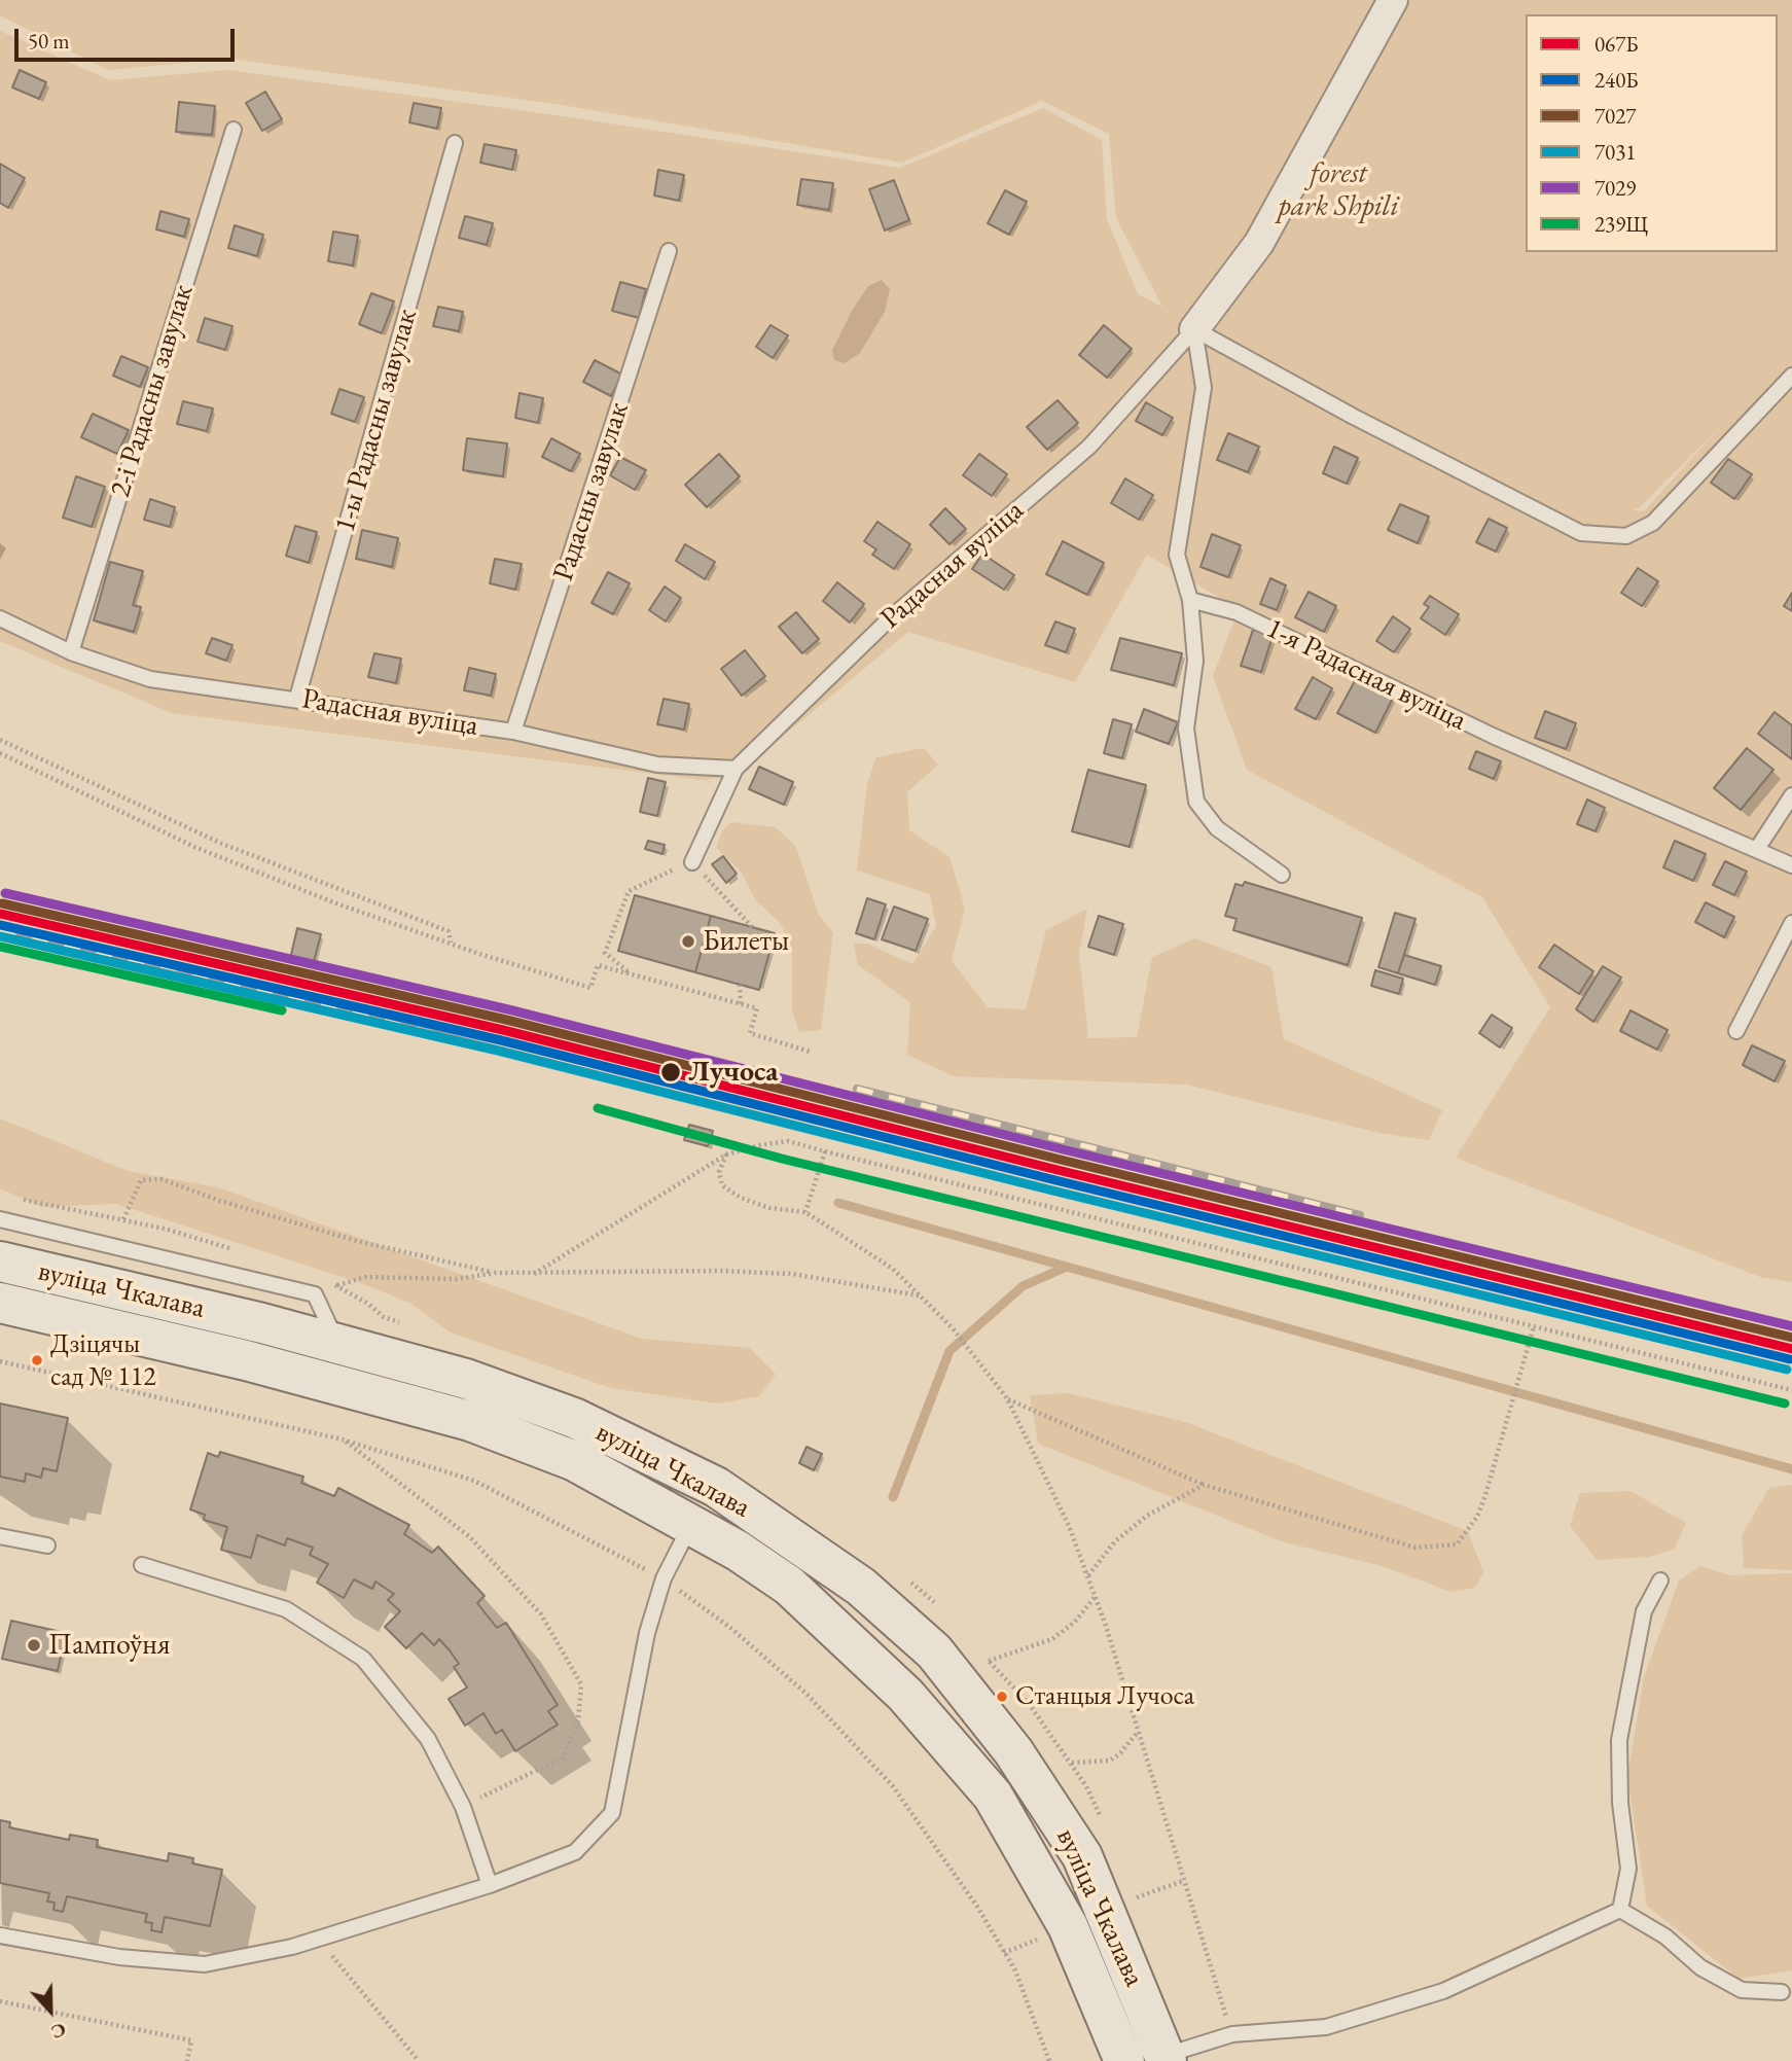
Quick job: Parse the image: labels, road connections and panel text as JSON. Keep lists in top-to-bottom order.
{
  "streets": {
    "main road": ["вуліца Чкалава"],
    "lane": [
      "2-і Радасны завулак",
      "1-ы Радасны завулак",
      "Радасны завулак",
      "Радасная вуліца",
      "1-я Радасная вуліца"
    ]
  },
  "crossings": [
    ["2-і Радасны завулак", "Радасная вуліца"],
    ["1-ы Радасны завулак", "Радасная вуліца"],
    ["Радасны завулак", "Радасная вуліца"]
  ],
  "parks": ["forest park Shpili"],
  "places": [
    "Билеты",
    "Лучоса",
    "Дзіцячы сад № 112",
    "Пампоўня",
    "Станцыя Лучоса"
  ],
  "lines": [
    "transit line 7029",
    "transit line 7027",
    "transit line 067Б",
    "transit line 240Б",
    "transit line 7031",
    "transit line 239Щ"
  ],
  "legend": [
    "067Б",
    "240Б",
    "7027",
    "7031",
    "7029",
    "239Щ"
  ],
  "scale_bar": "50 m",
  "north": "bottom"
}
